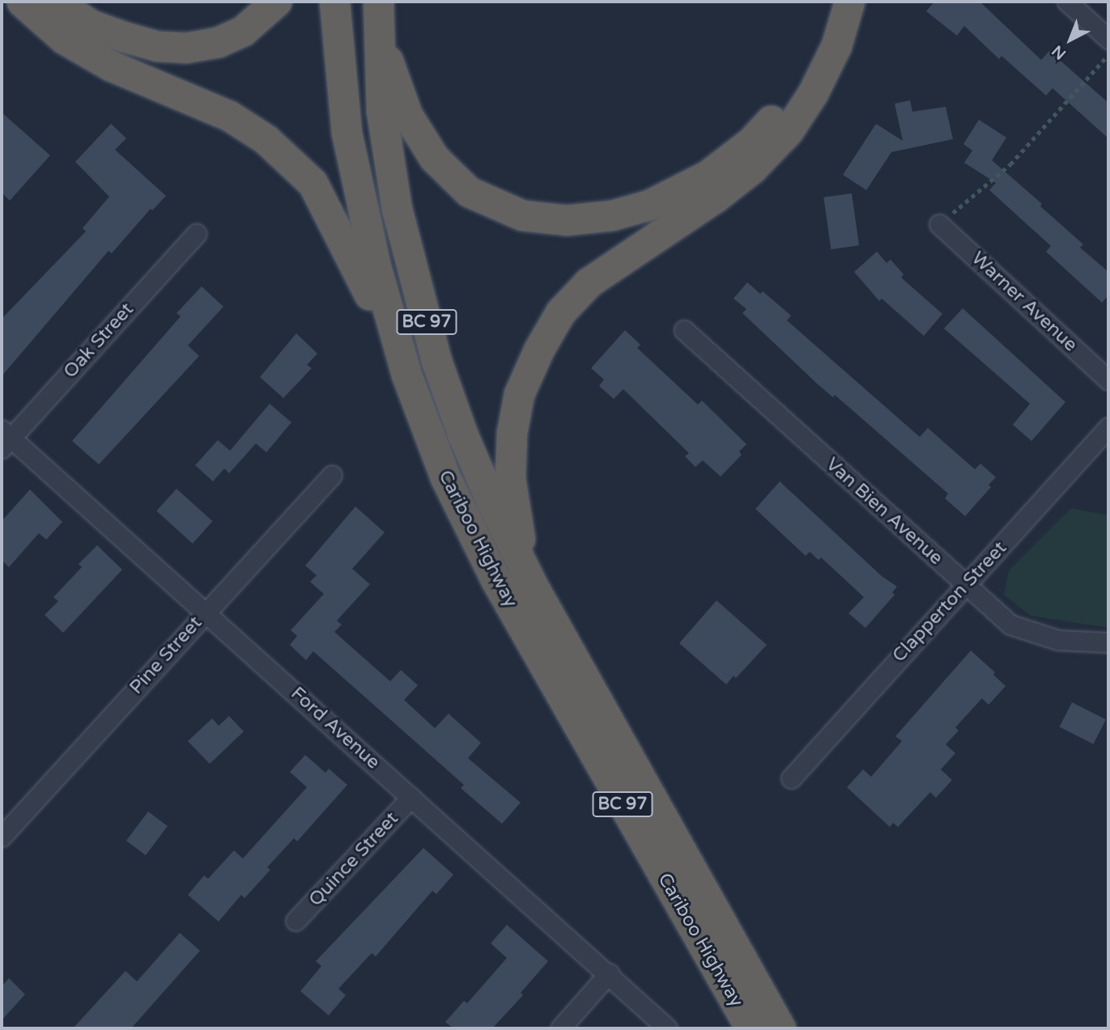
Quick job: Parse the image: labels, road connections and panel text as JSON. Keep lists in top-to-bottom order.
{
  "streets": {
    "highway": ["BC 97", "Cariboo Highway"],
    "street": [
      "Warner Avenue",
      "Oak Street",
      "Van Bien Avenue",
      "Clapperton Street",
      "Pine Street",
      "Ford Avenue",
      "Quince Street"
    ]
  },
  "crossings": [
    ["Oak Street", "Ford Avenue"],
    ["Van Bien Avenue", "Clapperton Street"],
    ["Pine Street", "Ford Avenue"],
    ["Ford Avenue", "Quince Street"]
  ],
  "north": "bottom left"
}
